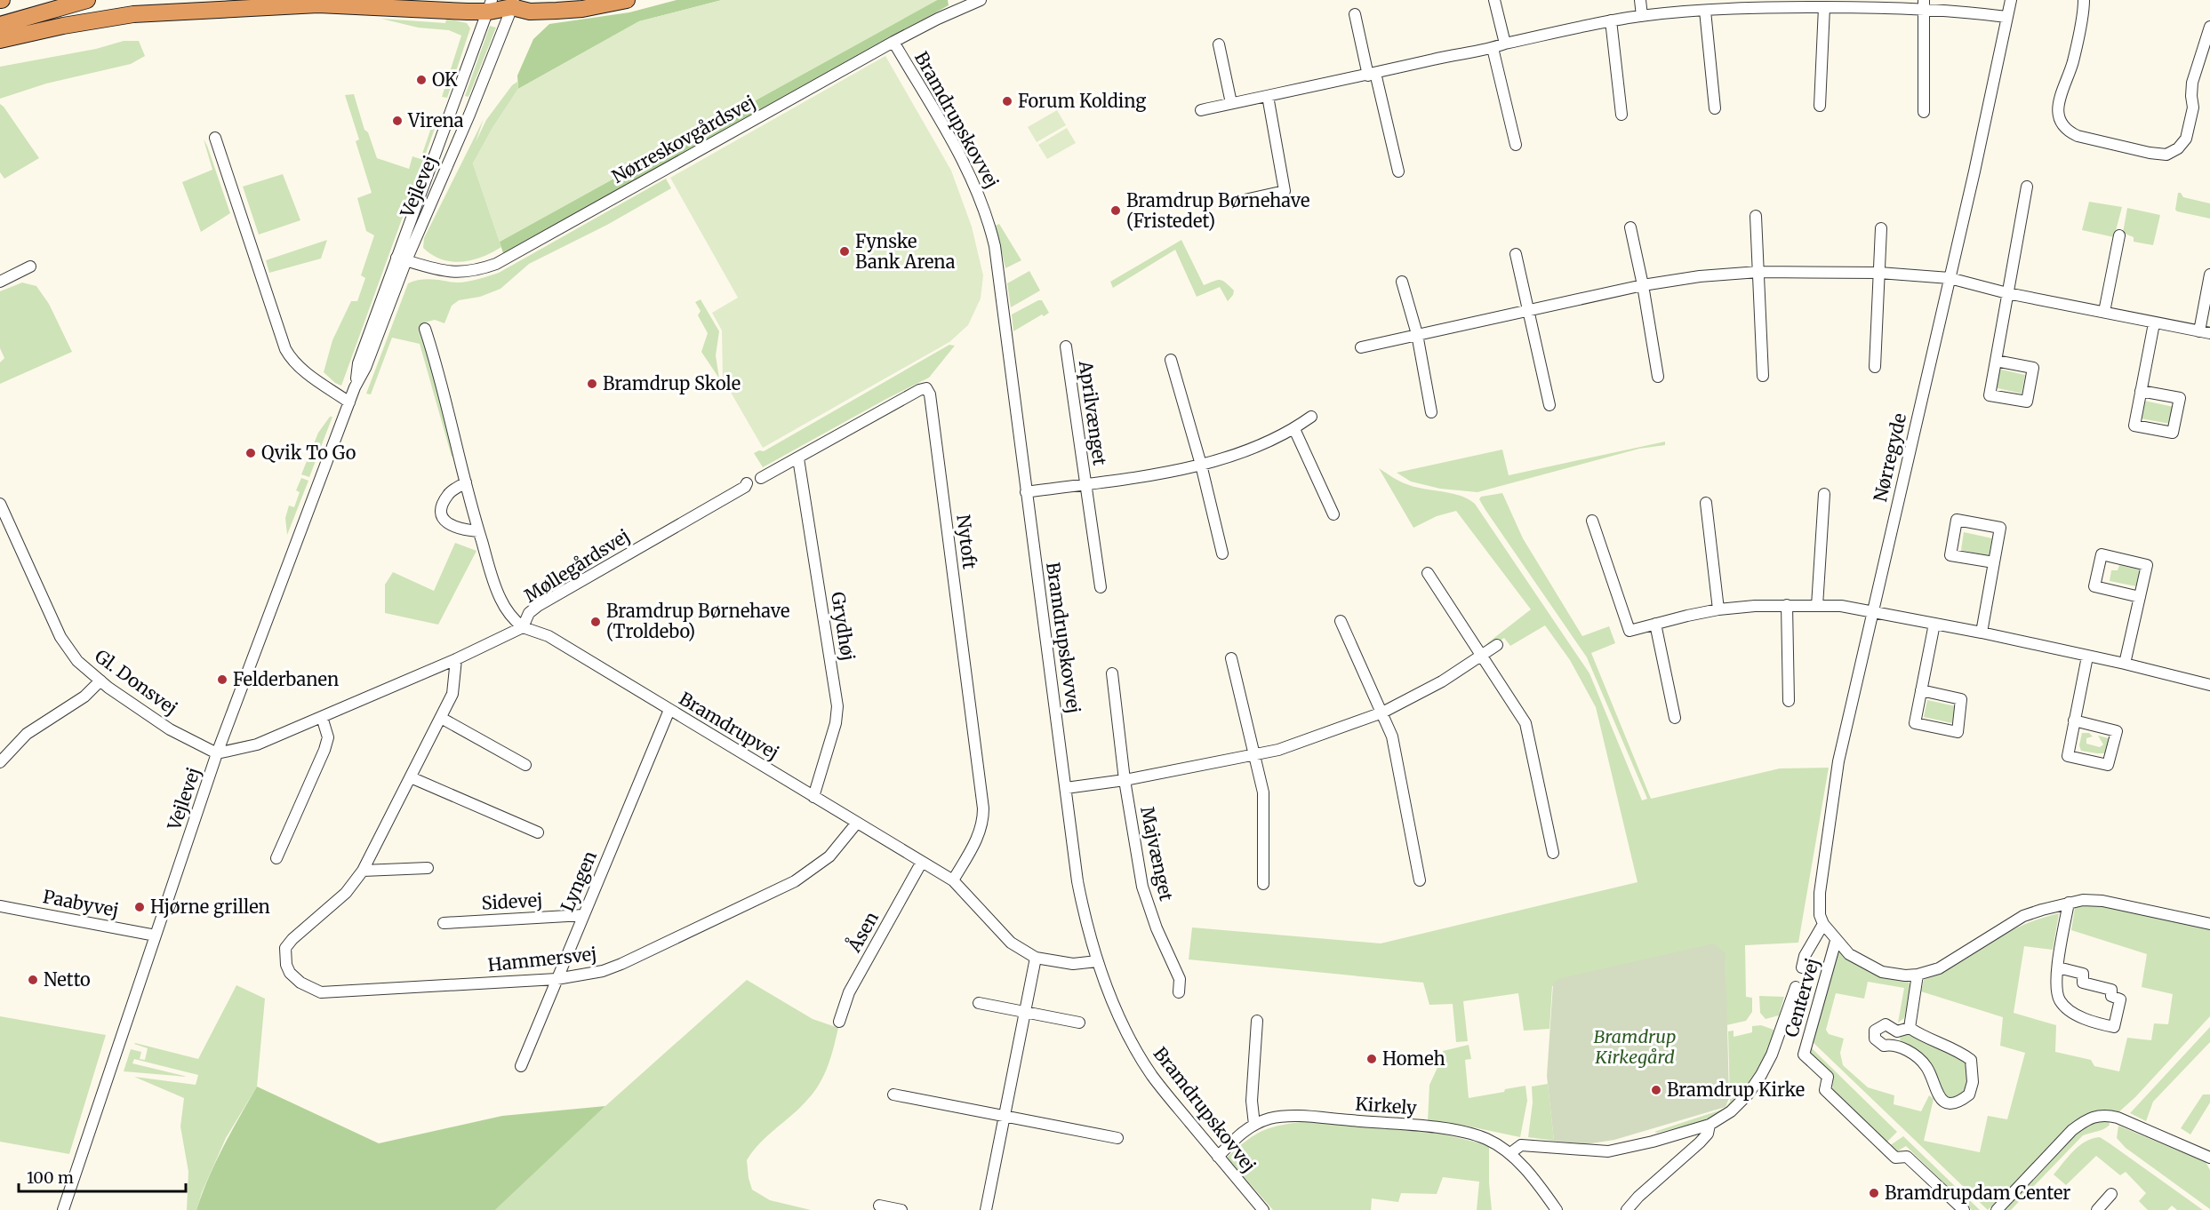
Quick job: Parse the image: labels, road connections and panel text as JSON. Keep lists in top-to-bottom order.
{
  "streets": {
    "street": [
      "Bramdrupskovvej",
      "Nørreskovgårdsvej",
      "Vejlevej",
      "Aprilvænget",
      "Nørregyde",
      "Nytoft",
      "Møllegårdsvej",
      "Grydhøj",
      "Gl. Donsvej",
      "Bramdrupvej",
      "Majvænget",
      "Lyngen",
      "Sidevej",
      "Paabyvej",
      "Åsen",
      "Hammersvej",
      "Centervej",
      "Kirkely"
    ]
  },
  "crossings": [
    ["Bramdrupskovvej", "Nørreskovgårdsvej"],
    ["Bramdrupskovvej", "Aprilvænget"],
    ["Bramdrupskovvej", "Bramdrupvej"],
    ["Bramdrupskovvej", "Kirkely"],
    ["Nørreskovgårdsvej", "Vejlevej"],
    ["Vejlevej", "Gl. Donsvej"],
    ["Vejlevej", "Paabyvej"],
    ["Nørregyde", "Centervej"],
    ["Nytoft", "Grydhøj"],
    ["Nytoft", "Bramdrupvej"],
    ["Møllegårdsvej", "Bramdrupvej"],
    ["Grydhøj", "Bramdrupvej"],
    ["Bramdrupvej", "Lyngen"],
    ["Bramdrupvej", "Åsen"],
    ["Bramdrupvej", "Hammersvej"],
    ["Lyngen", "Sidevej"],
    ["Lyngen", "Hammersvej"]
  ],
  "parks": ["Bramdrup Kirkegård"],
  "places": [
    "OK",
    "Forum Kolding",
    "Virena",
    "Bramdrup Børnehave (Fristedet)",
    "Fynske Bank Arena",
    "Bramdrup Skole",
    "Qvik To Go",
    "Bramdrup Børnehave (Troldebo)",
    "Felderbanen",
    "Hjørne grillen",
    "Netto",
    "Homeh",
    "Bramdrup Kirke",
    "Bramdrupdam Center"
  ],
  "scale_bar": "100 m"
}
